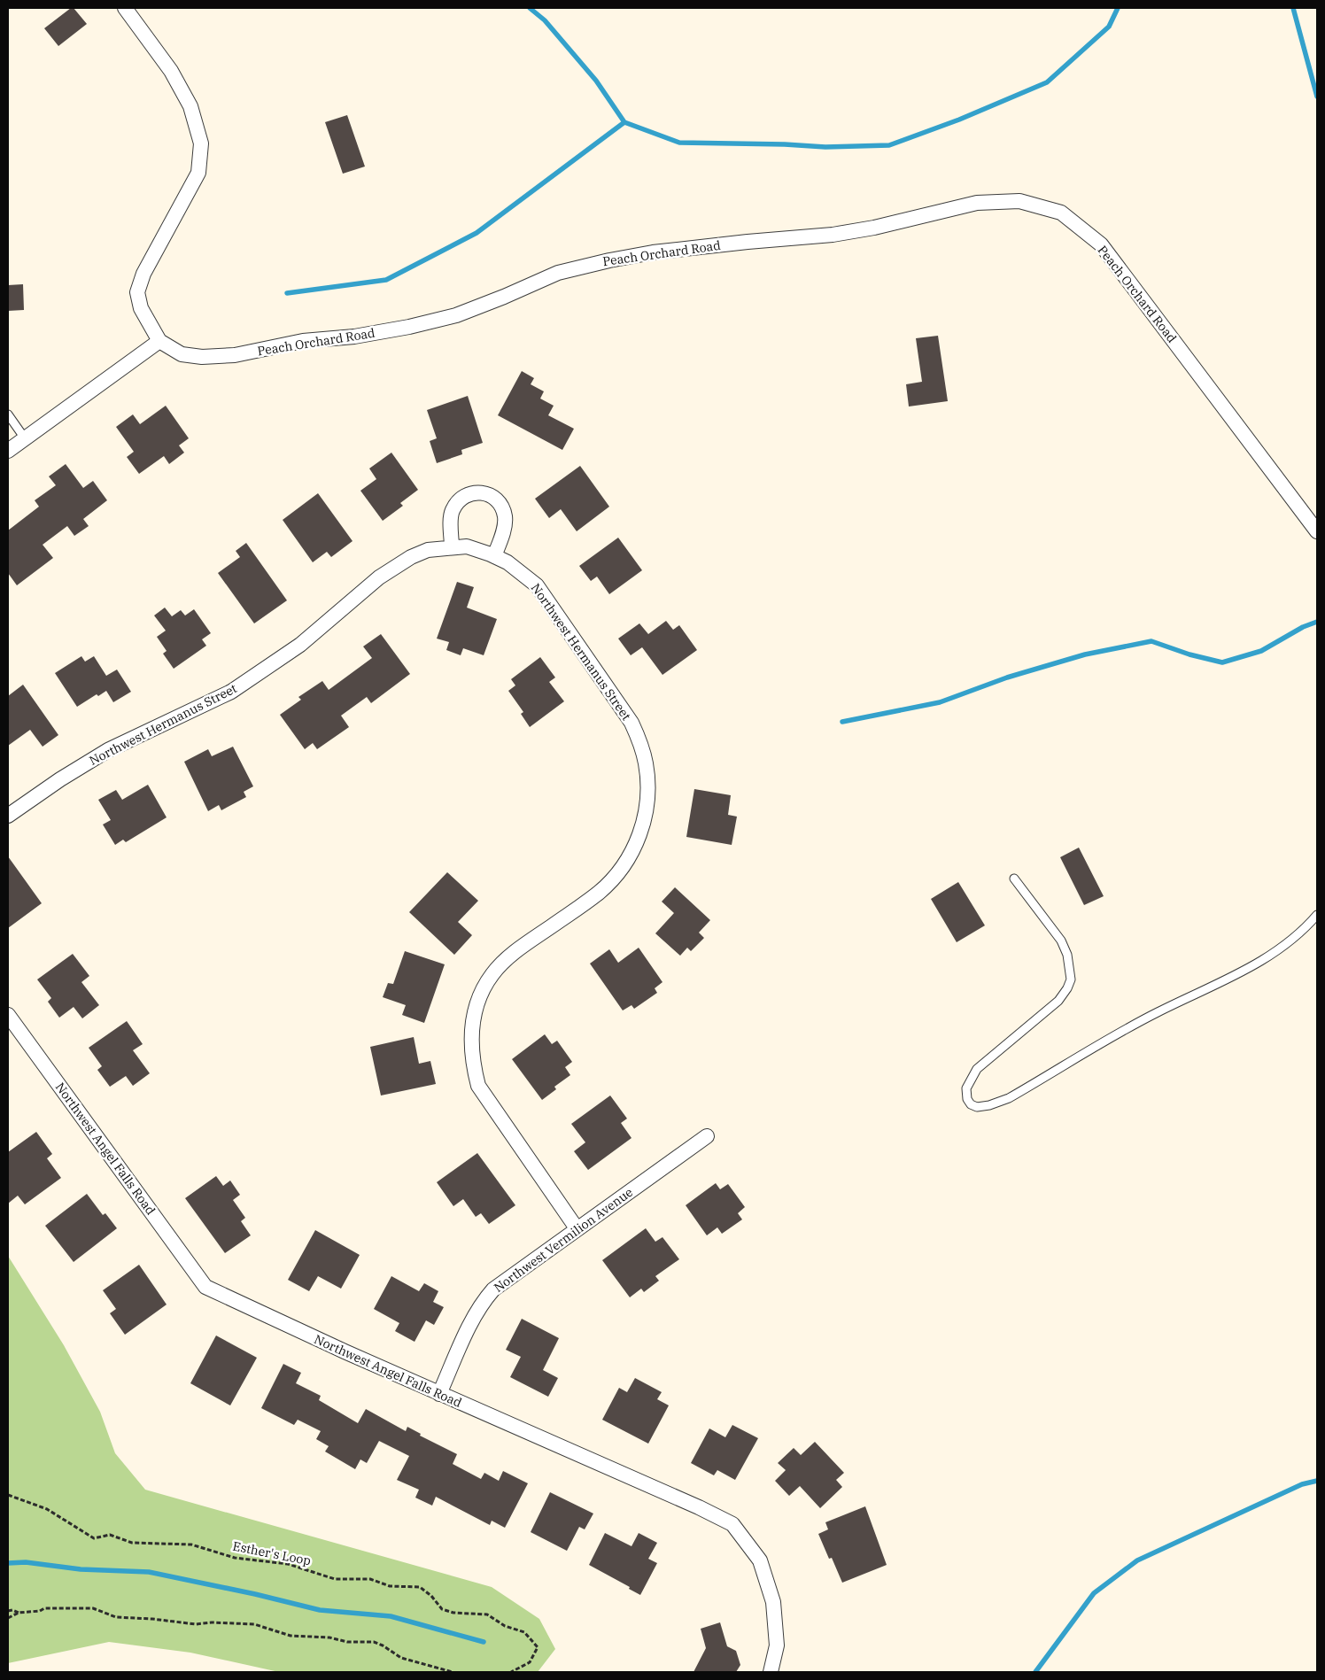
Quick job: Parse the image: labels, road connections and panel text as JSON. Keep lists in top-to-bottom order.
{
  "streets": {
    "street": [
      "Peach Orchard Road",
      "Northwest Hermanus Street",
      "Northwest Angel Falls Road",
      "Northwest Vermilion Avenue"
    ],
    "path": ["Esther's Loop"]
  },
  "crossings": [
    ["Northwest Hermanus Street", "Northwest Vermilion Avenue"],
    ["Northwest Angel Falls Road", "Northwest Vermilion Avenue"]
  ]
}
